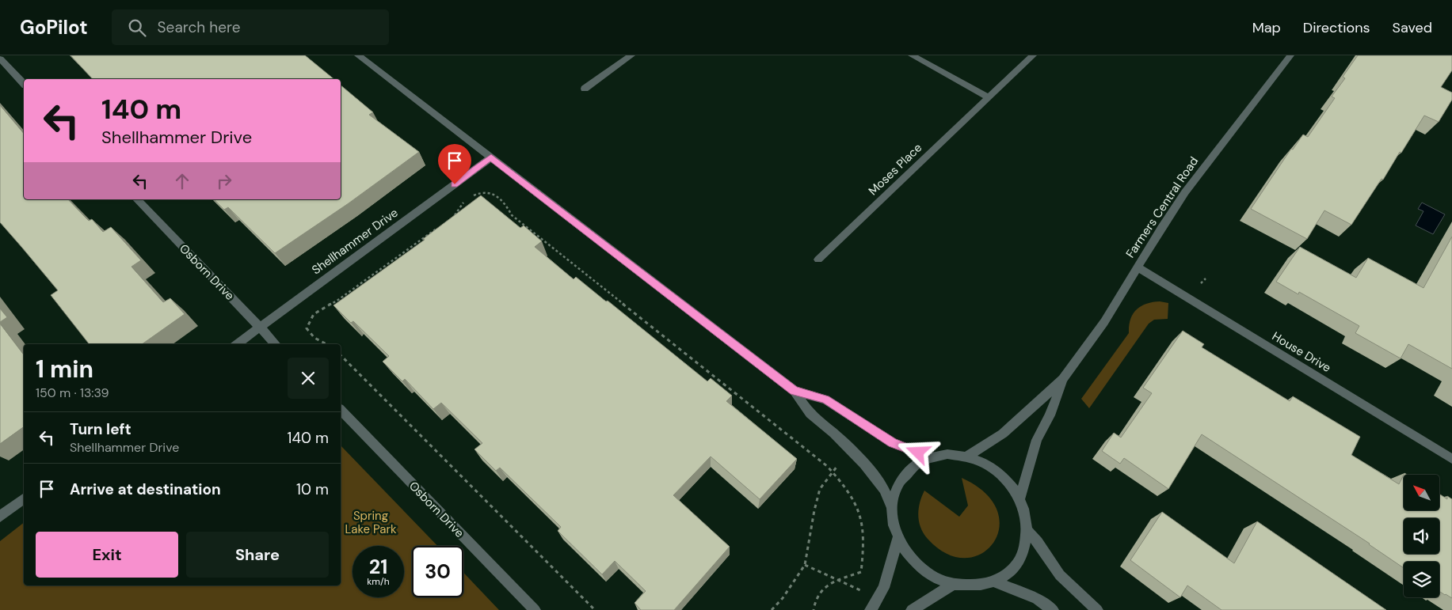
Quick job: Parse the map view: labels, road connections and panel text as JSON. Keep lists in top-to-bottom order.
{
  "streets": {
    "street": [
      "Moses Place",
      "Farmers Central Road",
      "Shellhammer Drive",
      "Osborn Drive",
      "House Drive"
    ]
  },
  "crossings": [
    ["Farmers Central Road", "House Drive"],
    ["Shellhammer Drive", "Osborn Drive"]
  ],
  "parks": ["Spring Lake Park"],
  "north": "top left",
  "page": {
    "header": "GoPilot",
    "search": "Search here",
    "nav": ["Map", "Directions", "Saved"],
    "turn": ["140 m", "Shellhammer Drive"],
    "heading": ["1 min", "150 m · 13:39"],
    "list": [
      {
        "name": "Turn left",
        "note": "Shellhammer Drive",
        "value": "140 m"
      },
      {
        "name": "Arrive at destination",
        "value": "10 m"
      }
    ],
    "buttons": ["Exit", "Share"],
    "speed": "21 km/h",
    "limit": "30"
  }
}
